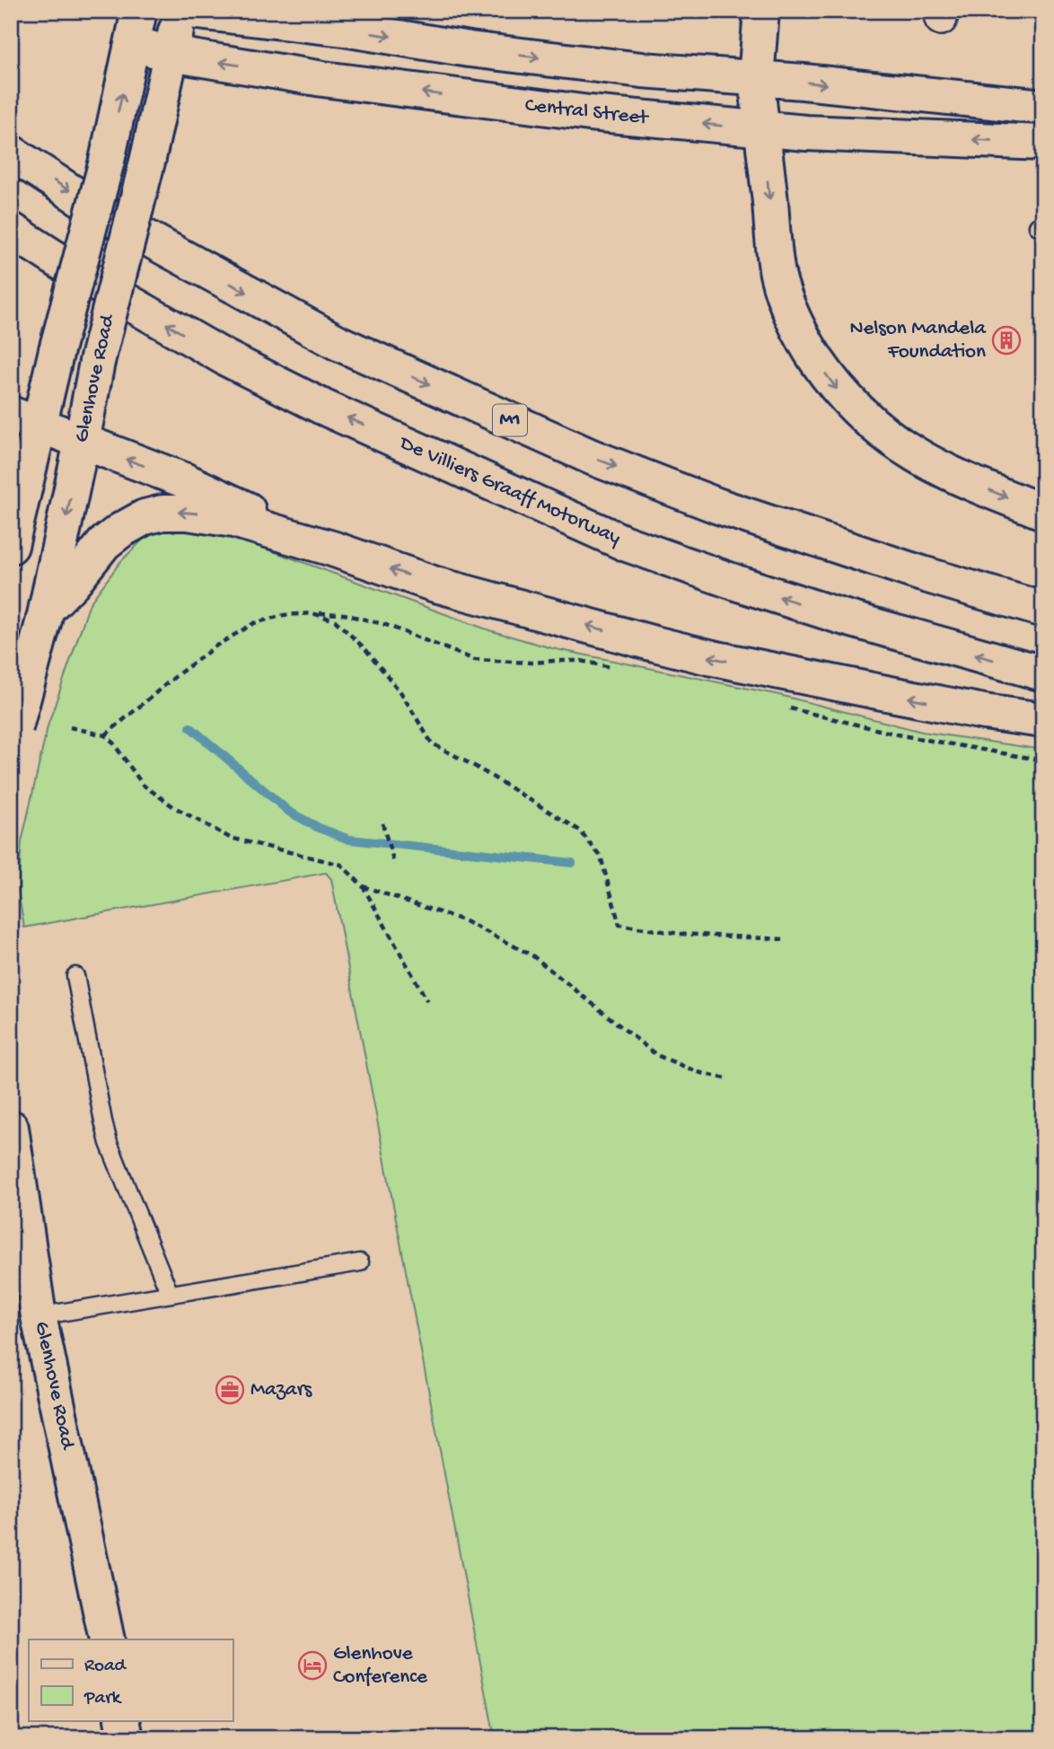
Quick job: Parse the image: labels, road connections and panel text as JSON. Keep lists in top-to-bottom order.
{
  "streets": {
    "main road": [
      "Central Street",
      "Glenhove Road",
      "M1",
      "De Villiers Graaff Motorway"
    ]
  },
  "crossings": [
    ["Central Street", "Glenhove Road"]
  ],
  "places": {
    "building": ["Nelson Mandela Foundation"],
    "office": ["Mazars"],
    "hotel": ["Glenhove Conference"]
  },
  "legend": ["Road", "Park"]
}
